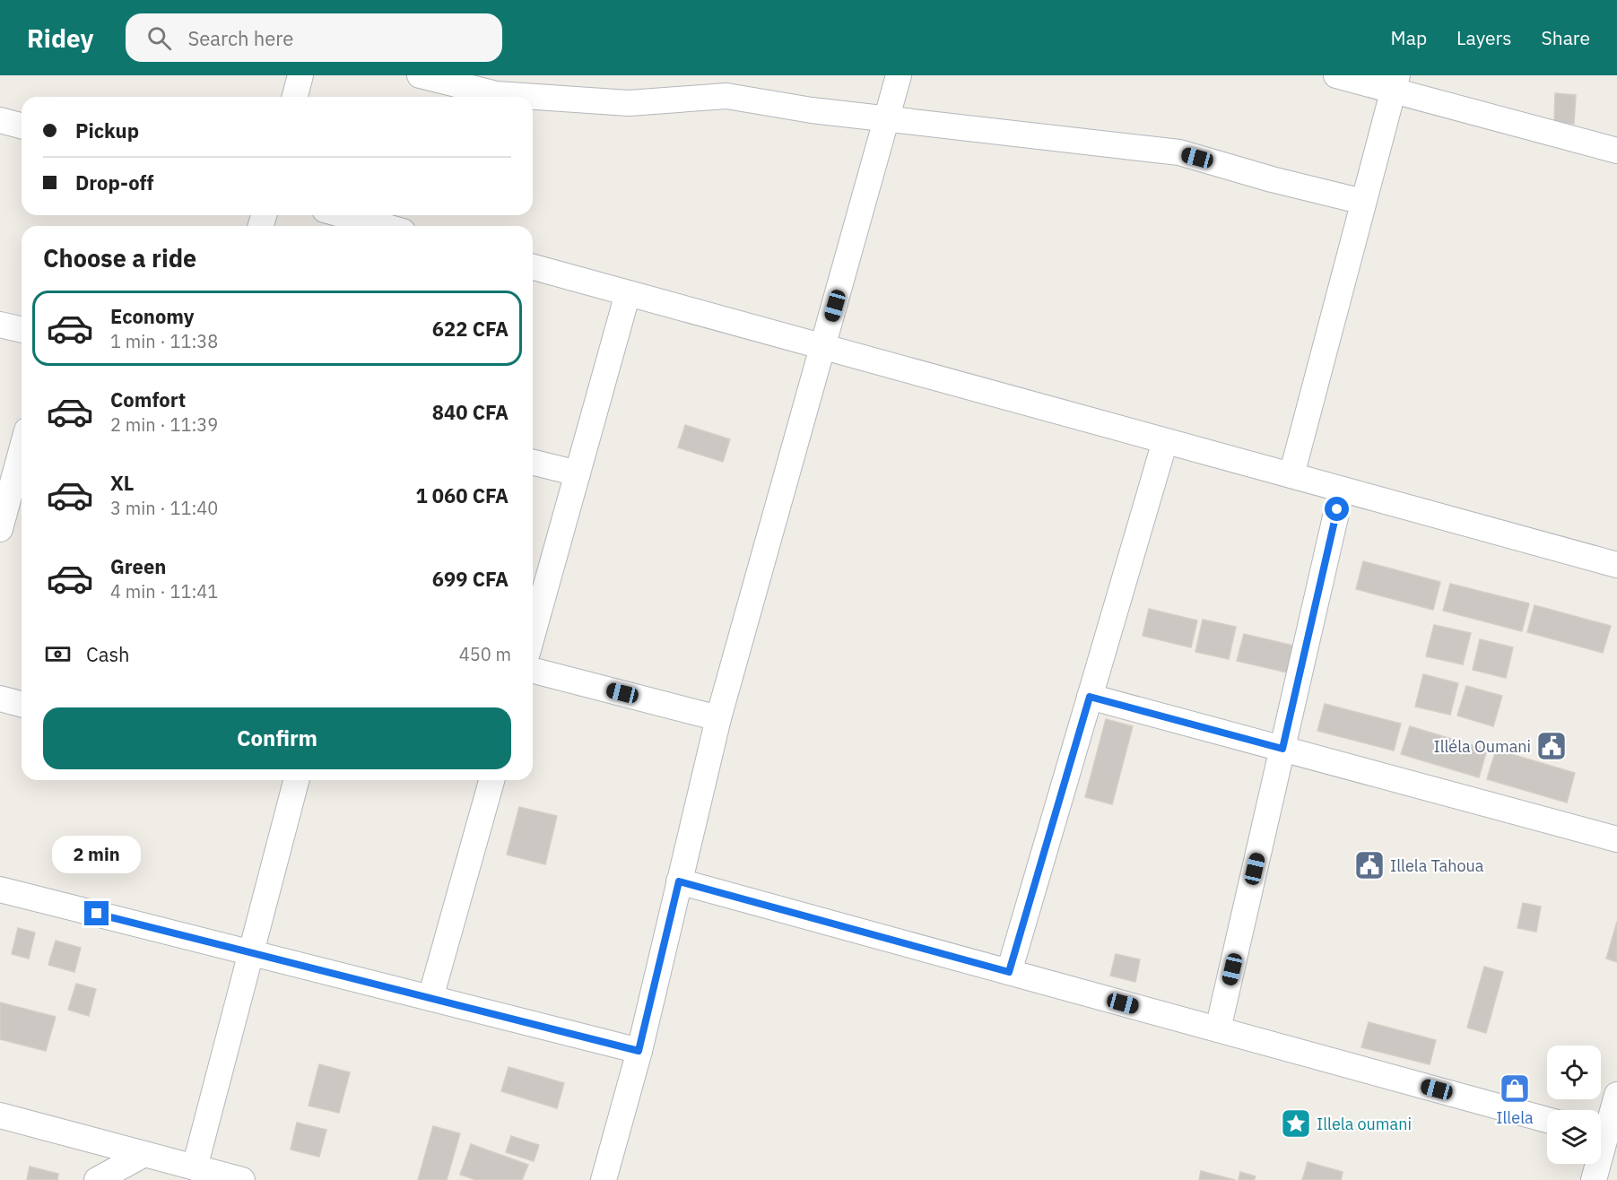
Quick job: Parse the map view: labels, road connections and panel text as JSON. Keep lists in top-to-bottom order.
{
  "places": {
    "public building": ["Illéla Oumani", "Illela Tahoua"],
    "shop": ["Illela"],
    "place": ["Illela oumani"]
  },
  "page": {
    "header": "Ridey",
    "search": "Search here",
    "nav": ["Map", "Layers", "Share"],
    "banner": ["Pickup", "Drop-off"],
    "heading": "Choose a ride",
    "list": [
      {
        "name": "Economy",
        "note": "1 min · 11:38",
        "value": "622 CFA"
      },
      {
        "name": "Comfort",
        "note": "2 min · 11:39",
        "value": "840 CFA"
      },
      {
        "name": "XL",
        "note": "3 min · 11:40",
        "value": "1 060 CFA"
      },
      {
        "name": "Green",
        "note": "4 min · 11:41",
        "value": "699 CFA"
      }
    ],
    "pay": ["Cash", "450 m"],
    "buttons": "Confirm",
    "bubble": "2 min"
  }
}
